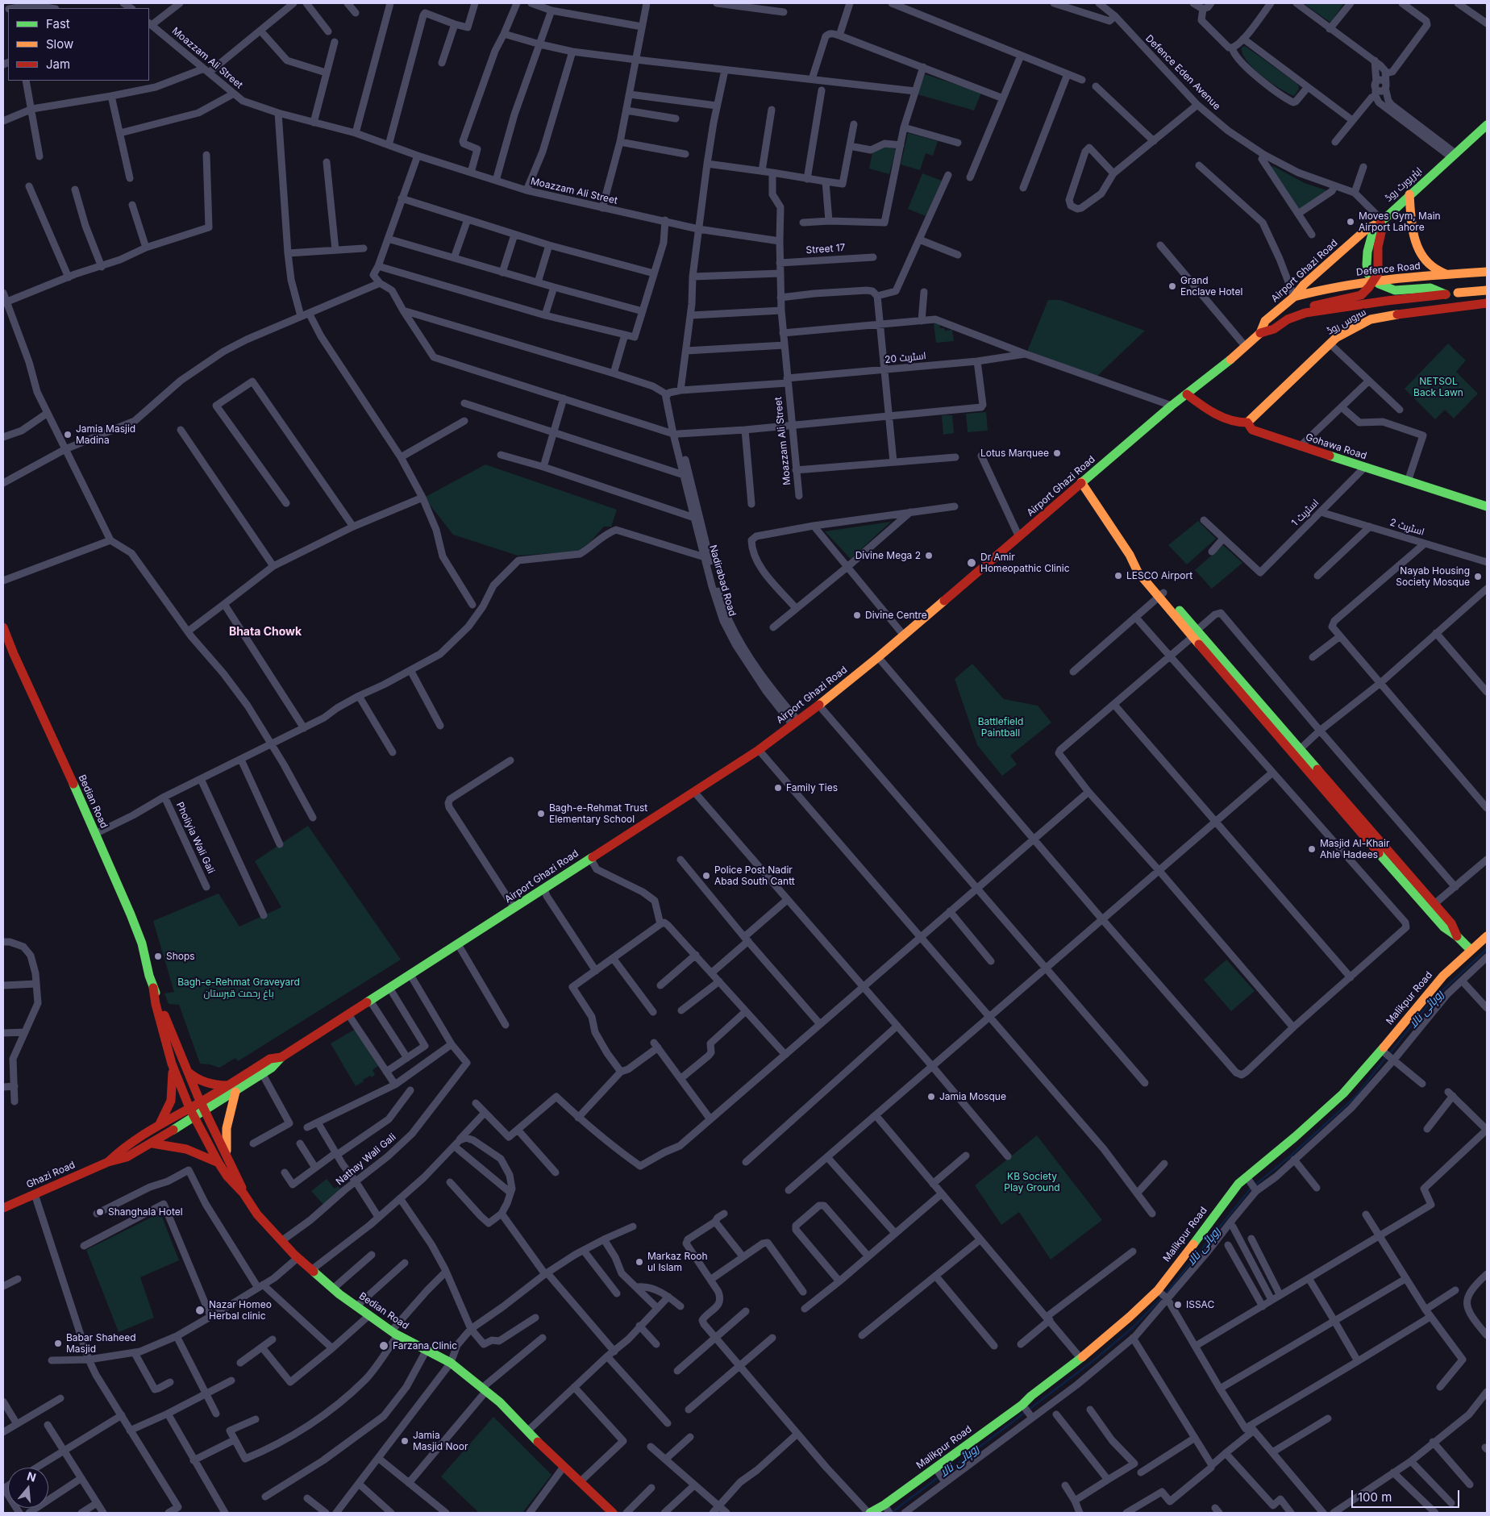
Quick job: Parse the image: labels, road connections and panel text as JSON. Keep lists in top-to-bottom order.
{
  "streets": {
    "main road": [
      "ایئرپورٹ روڈ",
      "Defence Road",
      "Airport Ghazi Road",
      "سروس روڈ",
      "Gohawa Road",
      "Bedian Road",
      "Malikpur Road",
      "Ghazi Road"
    ],
    "street": [
      "Moazzam Ali Street",
      "Defence Eden Avenue",
      "Street 17",
      "اسٹریٹ 20",
      "اسٹریٹ 1",
      "اسٹریٹ 2",
      "Nadirabad Road",
      "Pholiyia Wali Gali",
      "Nathay Wali Gali"
    ]
  },
  "crossings": [
    ["Moazzam Ali Street", "Street 17"],
    ["Moazzam Ali Street", "اسٹریٹ 20"],
    ["Defence Eden Avenue", "ایئرپورٹ روڈ"],
    ["Defence Eden Avenue", "Airport Ghazi Road"],
    ["ایئرپورٹ روڈ", "Airport Ghazi Road"],
    ["Defence Road", "Airport Ghazi Road"],
    ["Airport Ghazi Road", "Gohawa Road"],
    ["Airport Ghazi Road", "Nadirabad Road"],
    ["Airport Ghazi Road", "Bedian Road"],
    ["Airport Ghazi Road", "Ghazi Road"],
    ["سروس روڈ", "Gohawa Road"],
    ["Gohawa Road", "اسٹریٹ 1"],
    ["اسٹریٹ 1", "اسٹریٹ 2"],
    ["Bedian Road", "Nathay Wali Gali"],
    ["Bedian Road", "Ghazi Road"]
  ],
  "districts": ["Bhata Chowk"],
  "water": ["روہائی نالا"],
  "parks": [
    "NETSOL Back Lawn",
    "Battlefield Paintball",
    "Bagh-e-Rehmat Graveyard باغ رحمت قبرستان",
    "KB Society Play Ground"
  ],
  "places": [
    "Moves Gym, Main Airport Lahore",
    "Grand Enclave Hotel",
    "Jamia Masjid Madina",
    "Lotus Marquee",
    "Divine Mega 2",
    "Dr Amir Homeopathic Clinic",
    "LESCO Airport",
    "Nayab Housing Society Mosque",
    "Divine Centre",
    "Family Ties",
    "Bagh-e-Rehmat Trust Elementary School",
    "Masjid Al-Khair Ahle Hadees",
    "Police Post Nadir Abad South Cantt",
    "Shops",
    "Jamia Mosque",
    "Shanghala Hotel",
    "Markaz Rooh ul Islam",
    "ISSAC",
    "Nazar Homeo Herbal clinic",
    "Babar Shaheed Masjid",
    "Farzana Clinic",
    "Jamia Masjid Noor"
  ],
  "legend": ["Fast", "Slow", "Jam"],
  "scale_bar": "100 m",
  "north": "top"
}
